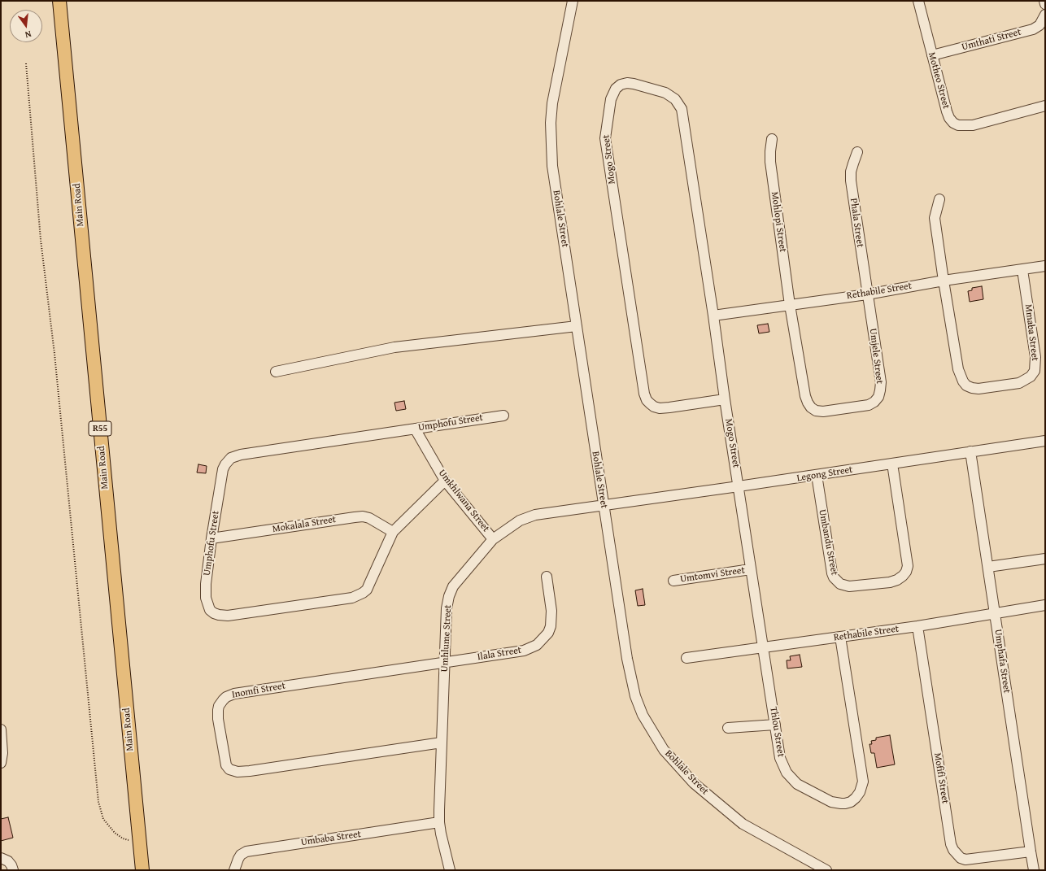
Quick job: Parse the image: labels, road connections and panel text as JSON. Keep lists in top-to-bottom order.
{
  "streets": {
    "main road": ["Main Road", "R55"],
    "street": [
      "Umthati Street",
      "Motheo Street",
      "Mogo Street",
      "Bohlale Street",
      "Mohlopi Street",
      "Phala Street",
      "Rethabile Street",
      "Mmaba Street",
      "Umjele Street",
      "Umphofu Street",
      "Legong Street",
      "Umkhlwana Street",
      "Mokalala Street",
      "Umbandu Street",
      "Umtomvi Street",
      "Umhlume Street",
      "Ilala Street",
      "Umphafa Street",
      "Inomfi Street",
      "Thlou Street",
      "Mofifi Street",
      "Umbaba Street"
    ]
  },
  "crossings": [
    ["Umthati Street", "Motheo Street"],
    ["Mogo Street", "Rethabile Street"],
    ["Mogo Street", "Legong Street"],
    ["Mogo Street", "Thlou Street"],
    ["Bohlale Street", "Legong Street"],
    ["Bohlale Street", "Umhlume Street"],
    ["Mohlopi Street", "Rethabile Street"],
    ["Mohlopi Street", "Umjele Street"],
    ["Phala Street", "Rethabile Street"],
    ["Phala Street", "Umjele Street"],
    ["Rethabile Street", "Mmaba Street"],
    ["Rethabile Street", "Umjele Street"],
    ["Rethabile Street", "Umphafa Street"],
    ["Rethabile Street", "Thlou Street"],
    ["Rethabile Street", "Mofifi Street"],
    ["Umphofu Street", "Umkhlwana Street"],
    ["Umphofu Street", "Mokalala Street"],
    ["Legong Street", "Umbandu Street"],
    ["Legong Street", "Umhlume Street"],
    ["Legong Street", "Umphafa Street"],
    ["Legong Street", "Thlou Street"],
    ["Umkhlwana Street", "Umhlume Street"],
    ["Umtomvi Street", "Thlou Street"],
    ["Umhlume Street", "Ilala Street"],
    ["Umhlume Street", "Inomfi Street"],
    ["Umhlume Street", "Umbaba Street"],
    ["Ilala Street", "Inomfi Street"],
    ["Umphafa Street", "Mofifi Street"]
  ],
  "north": "bottom"
}
